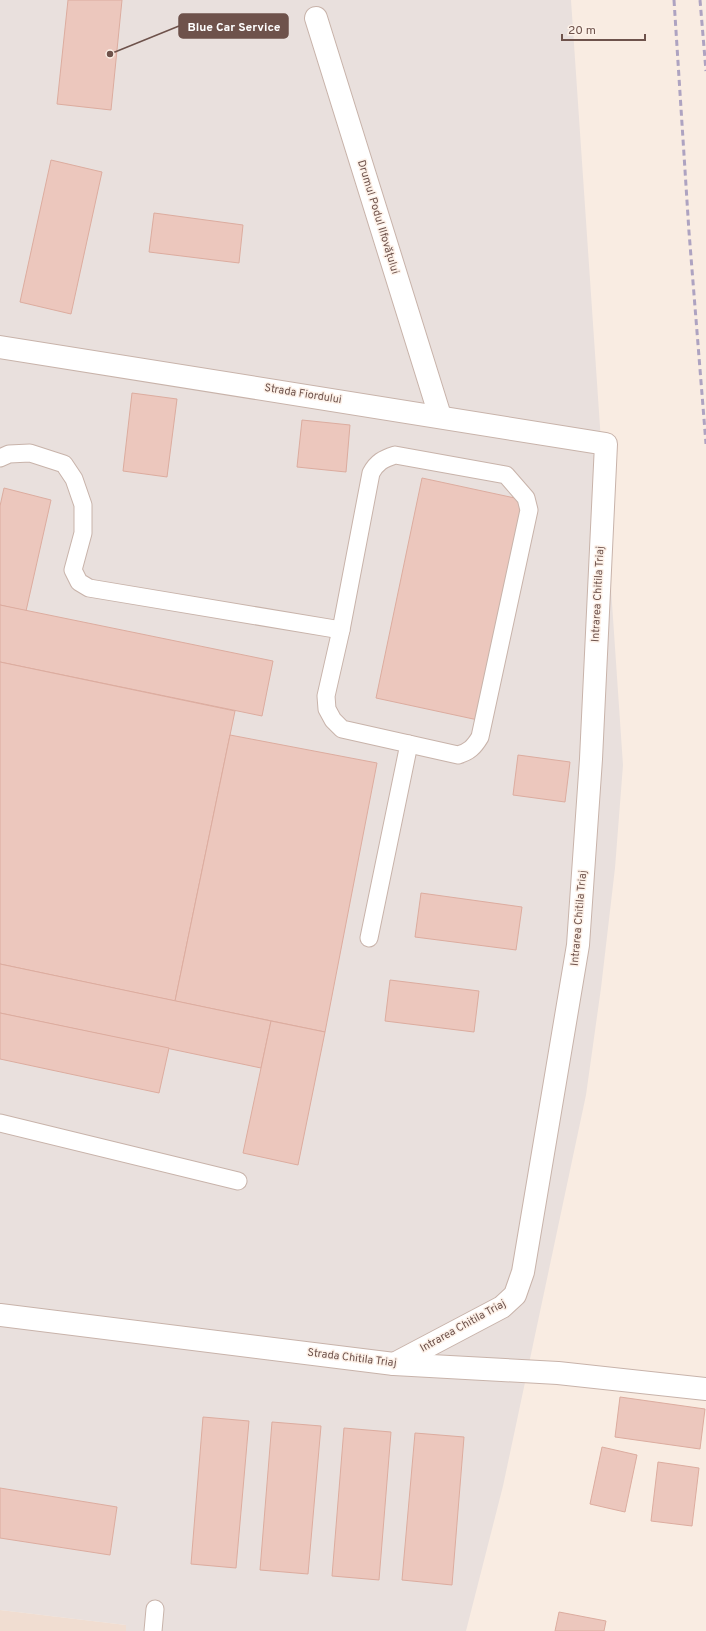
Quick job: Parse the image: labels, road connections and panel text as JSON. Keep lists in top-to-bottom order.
{
  "streets": {
    "street": [
      "Drumul Podul Ilfovățului",
      "Strada Fiordului",
      "Intrarea Chitila Triaj",
      "Strada Chitila Triaj"
    ]
  },
  "crossings": [
    ["Drumul Podul Ilfovățului", "Strada Fiordului"],
    ["Strada Fiordului", "Intrarea Chitila Triaj"],
    ["Intrarea Chitila Triaj", "Strada Chitila Triaj"]
  ],
  "places": ["Blue Car Service"],
  "scale_bar": "20 m"
}
